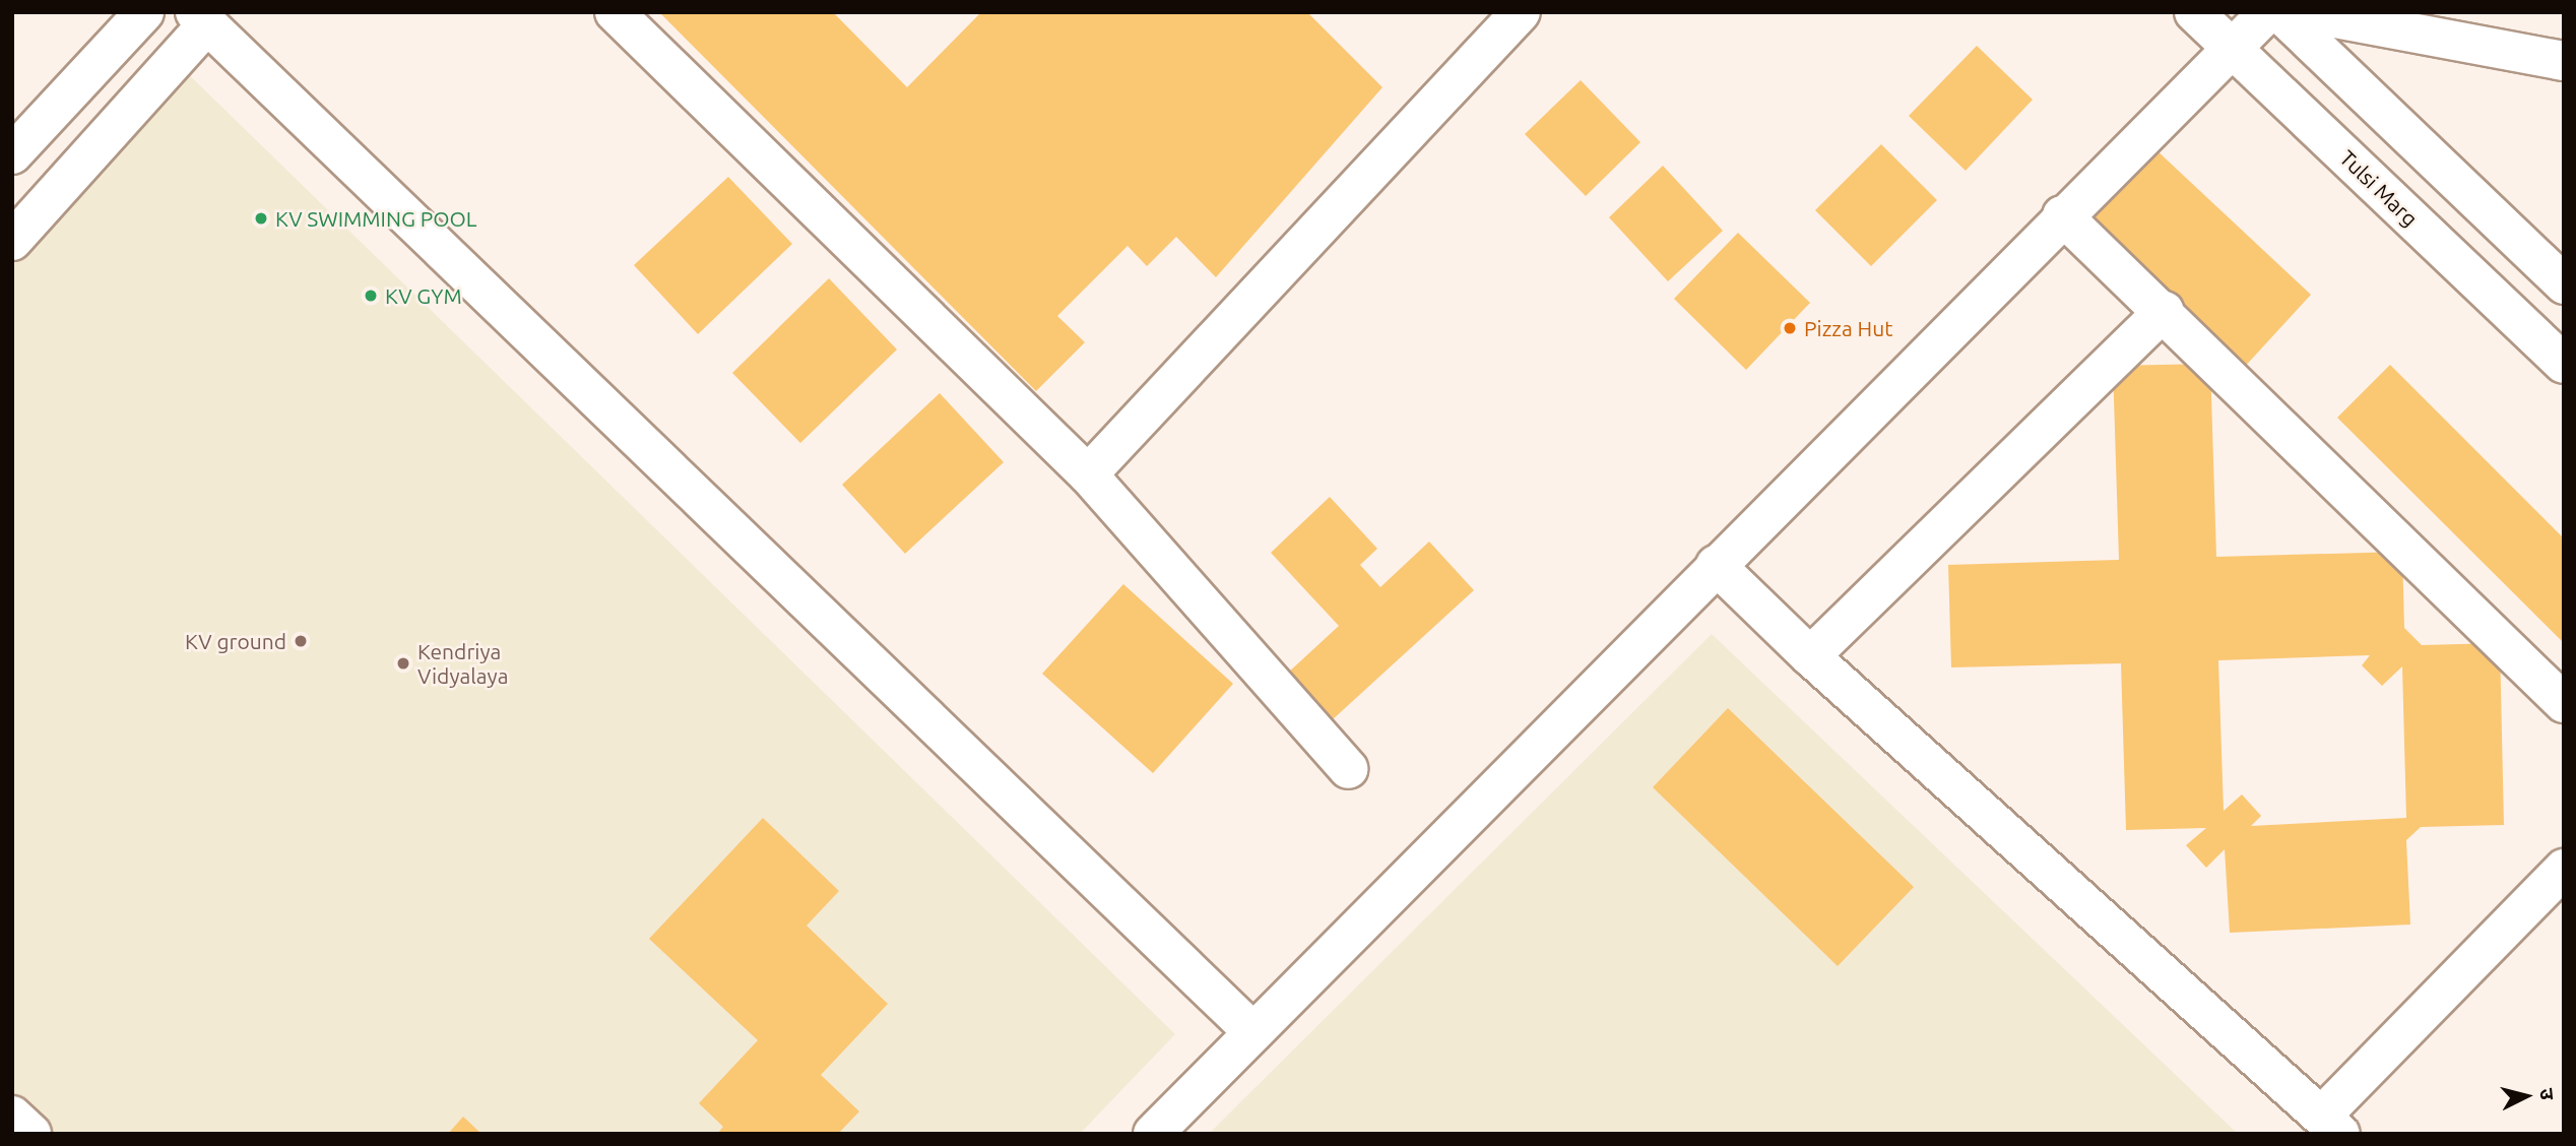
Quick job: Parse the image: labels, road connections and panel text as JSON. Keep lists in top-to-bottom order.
{
  "streets": {
    "street": ["Tulsi Marg"]
  },
  "places": [
    "KV SWIMMING POOL",
    "KV GYM",
    "Pizza Hut",
    "KV ground",
    "Kendriya Vidyalaya"
  ],
  "north": "right"
}
